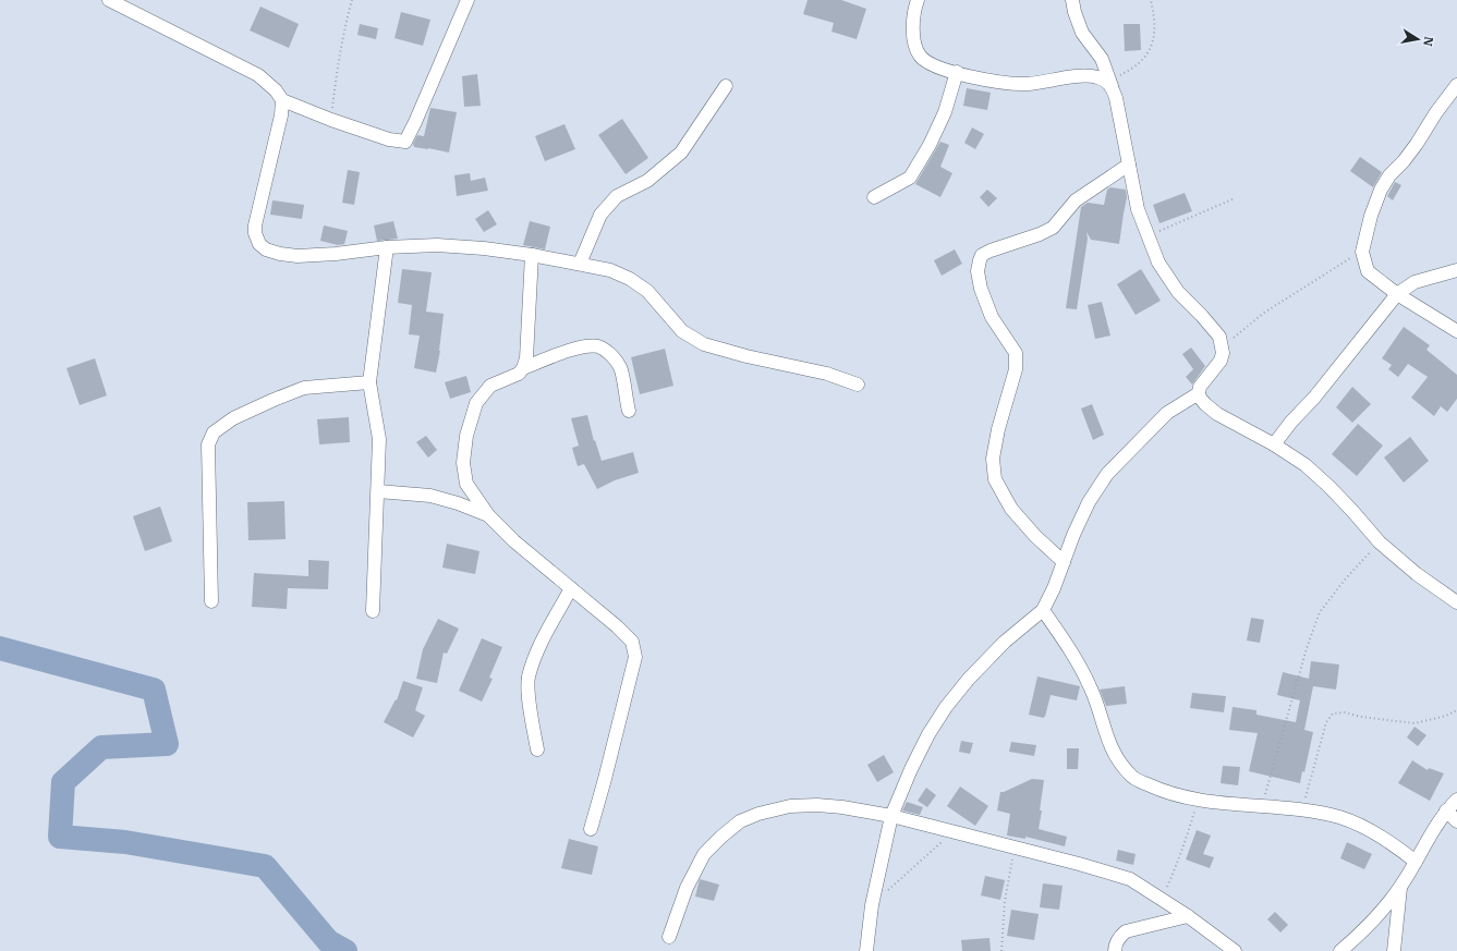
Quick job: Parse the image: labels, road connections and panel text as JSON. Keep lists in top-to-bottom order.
{
  "north": "right"
}
